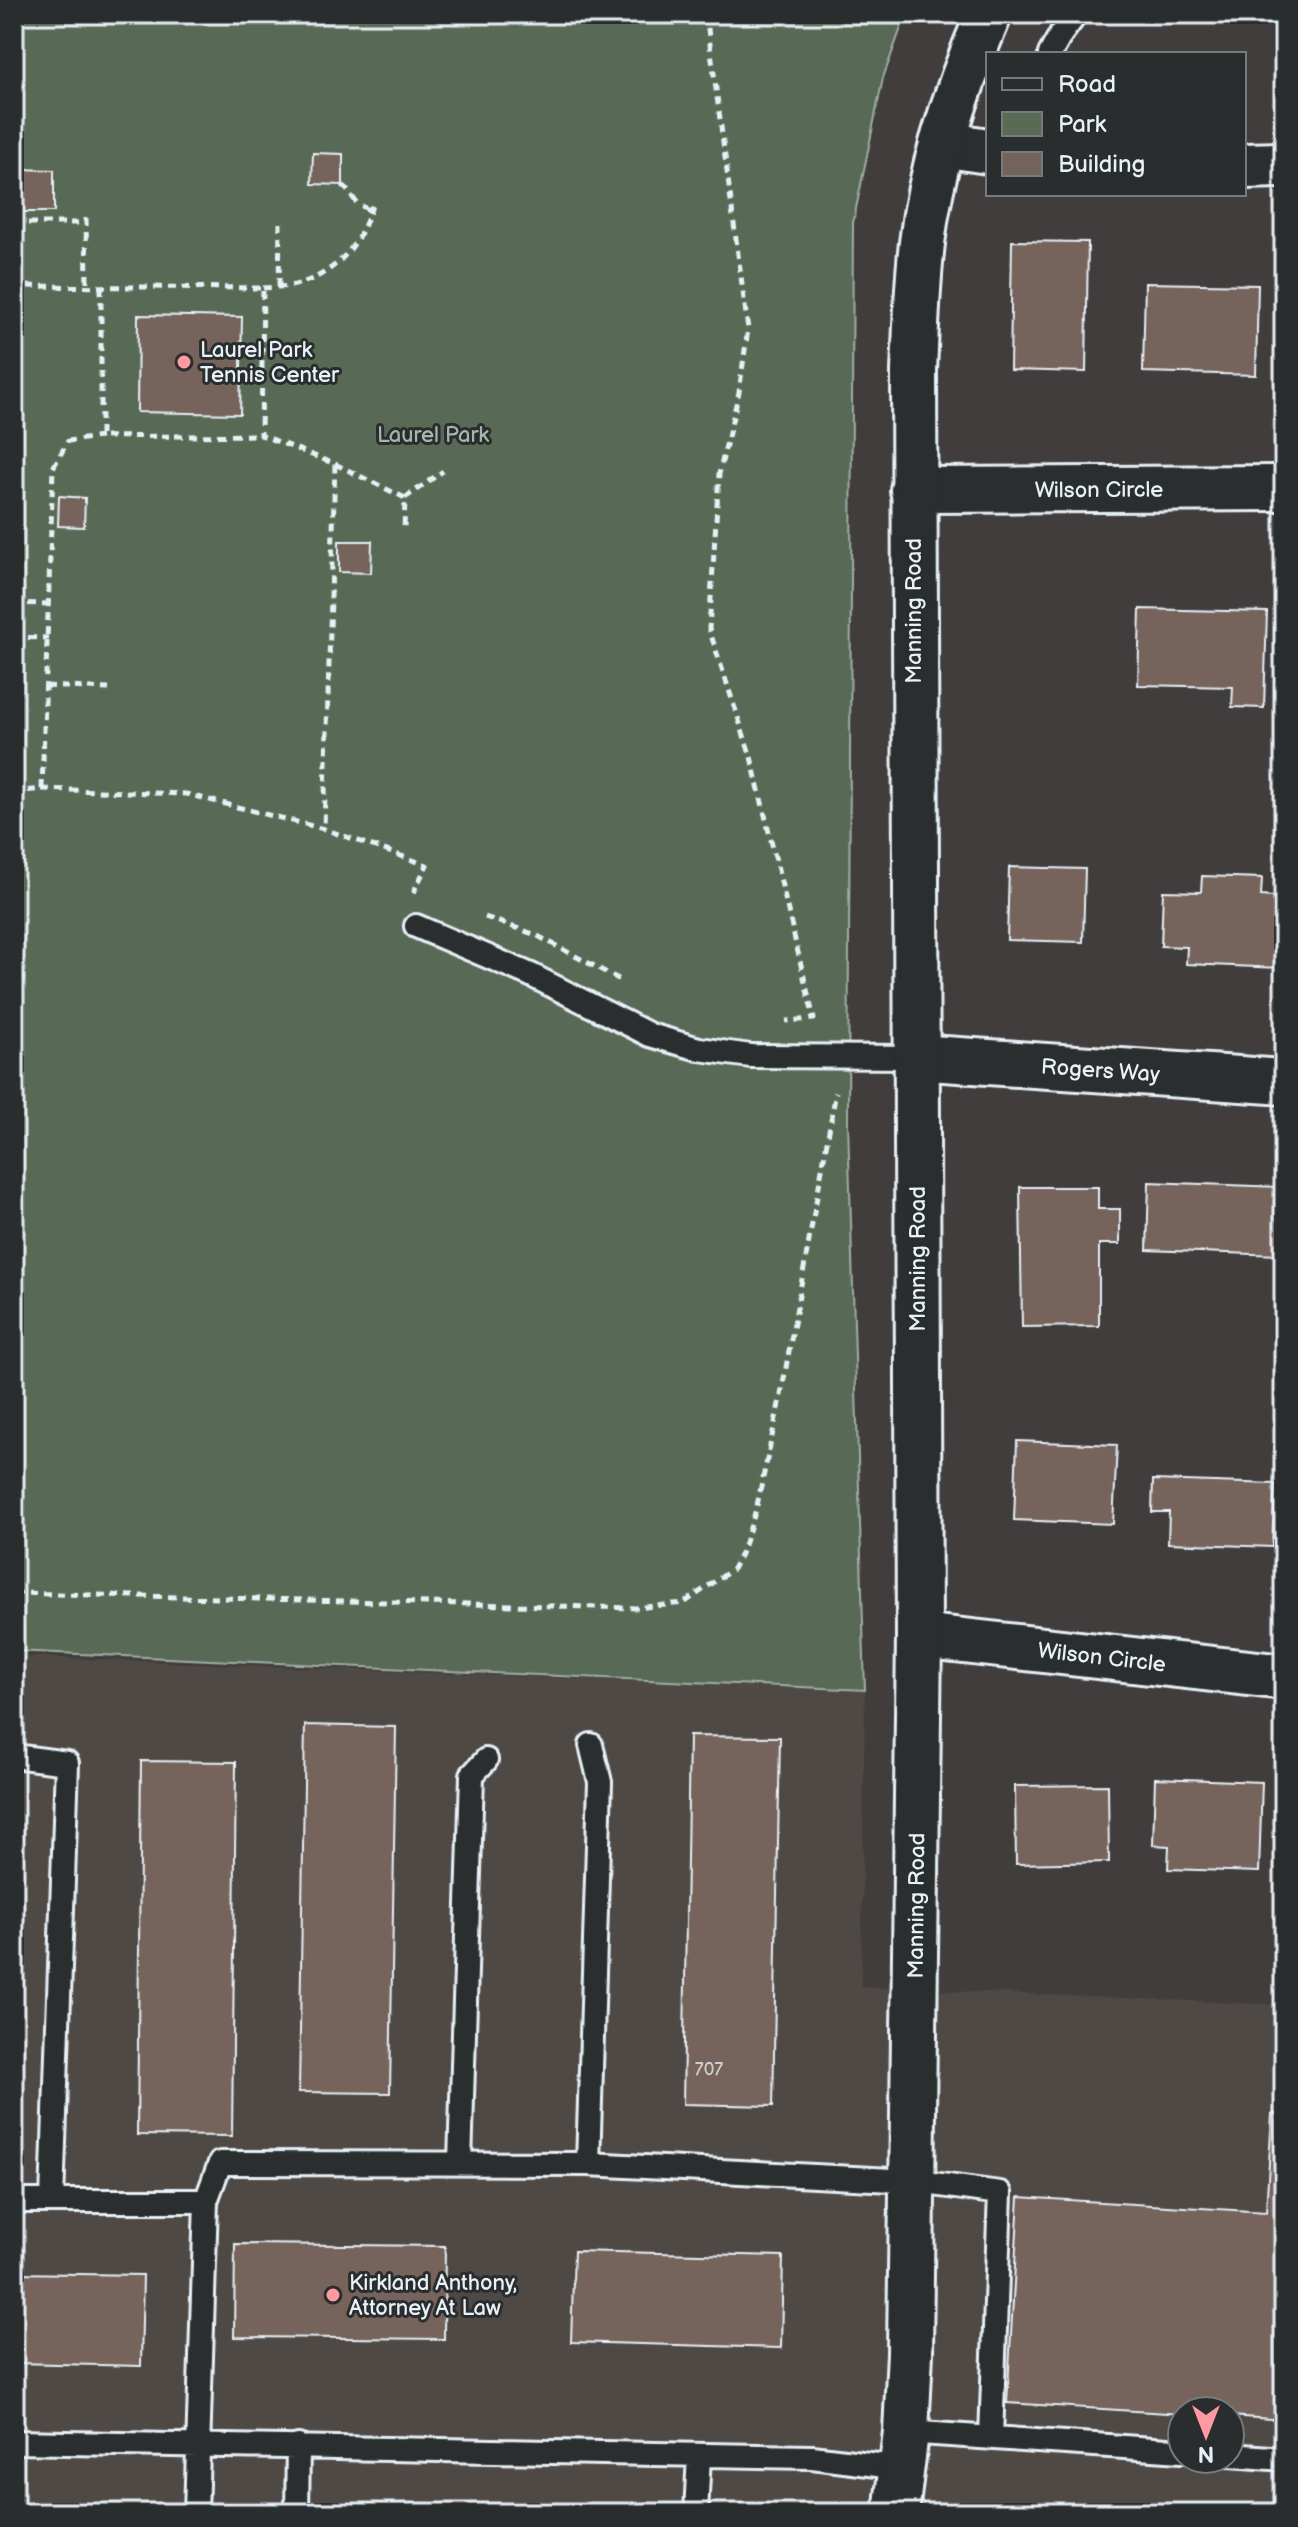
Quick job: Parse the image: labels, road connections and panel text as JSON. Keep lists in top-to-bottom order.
{
  "streets": {
    "street": ["Wilson Circle", "Manning Road", "Rogers Way"]
  },
  "crossings": [
    ["Wilson Circle", "Manning Road"],
    ["Manning Road", "Rogers Way"]
  ],
  "parks": ["Laurel Park"],
  "places": ["Laurel Park Tennis Center", "Kirkland Anthony, Attorney At Law"],
  "house_numbers": ["707"],
  "legend": ["Road", "Park", "Building"],
  "north": "bottom"
}
